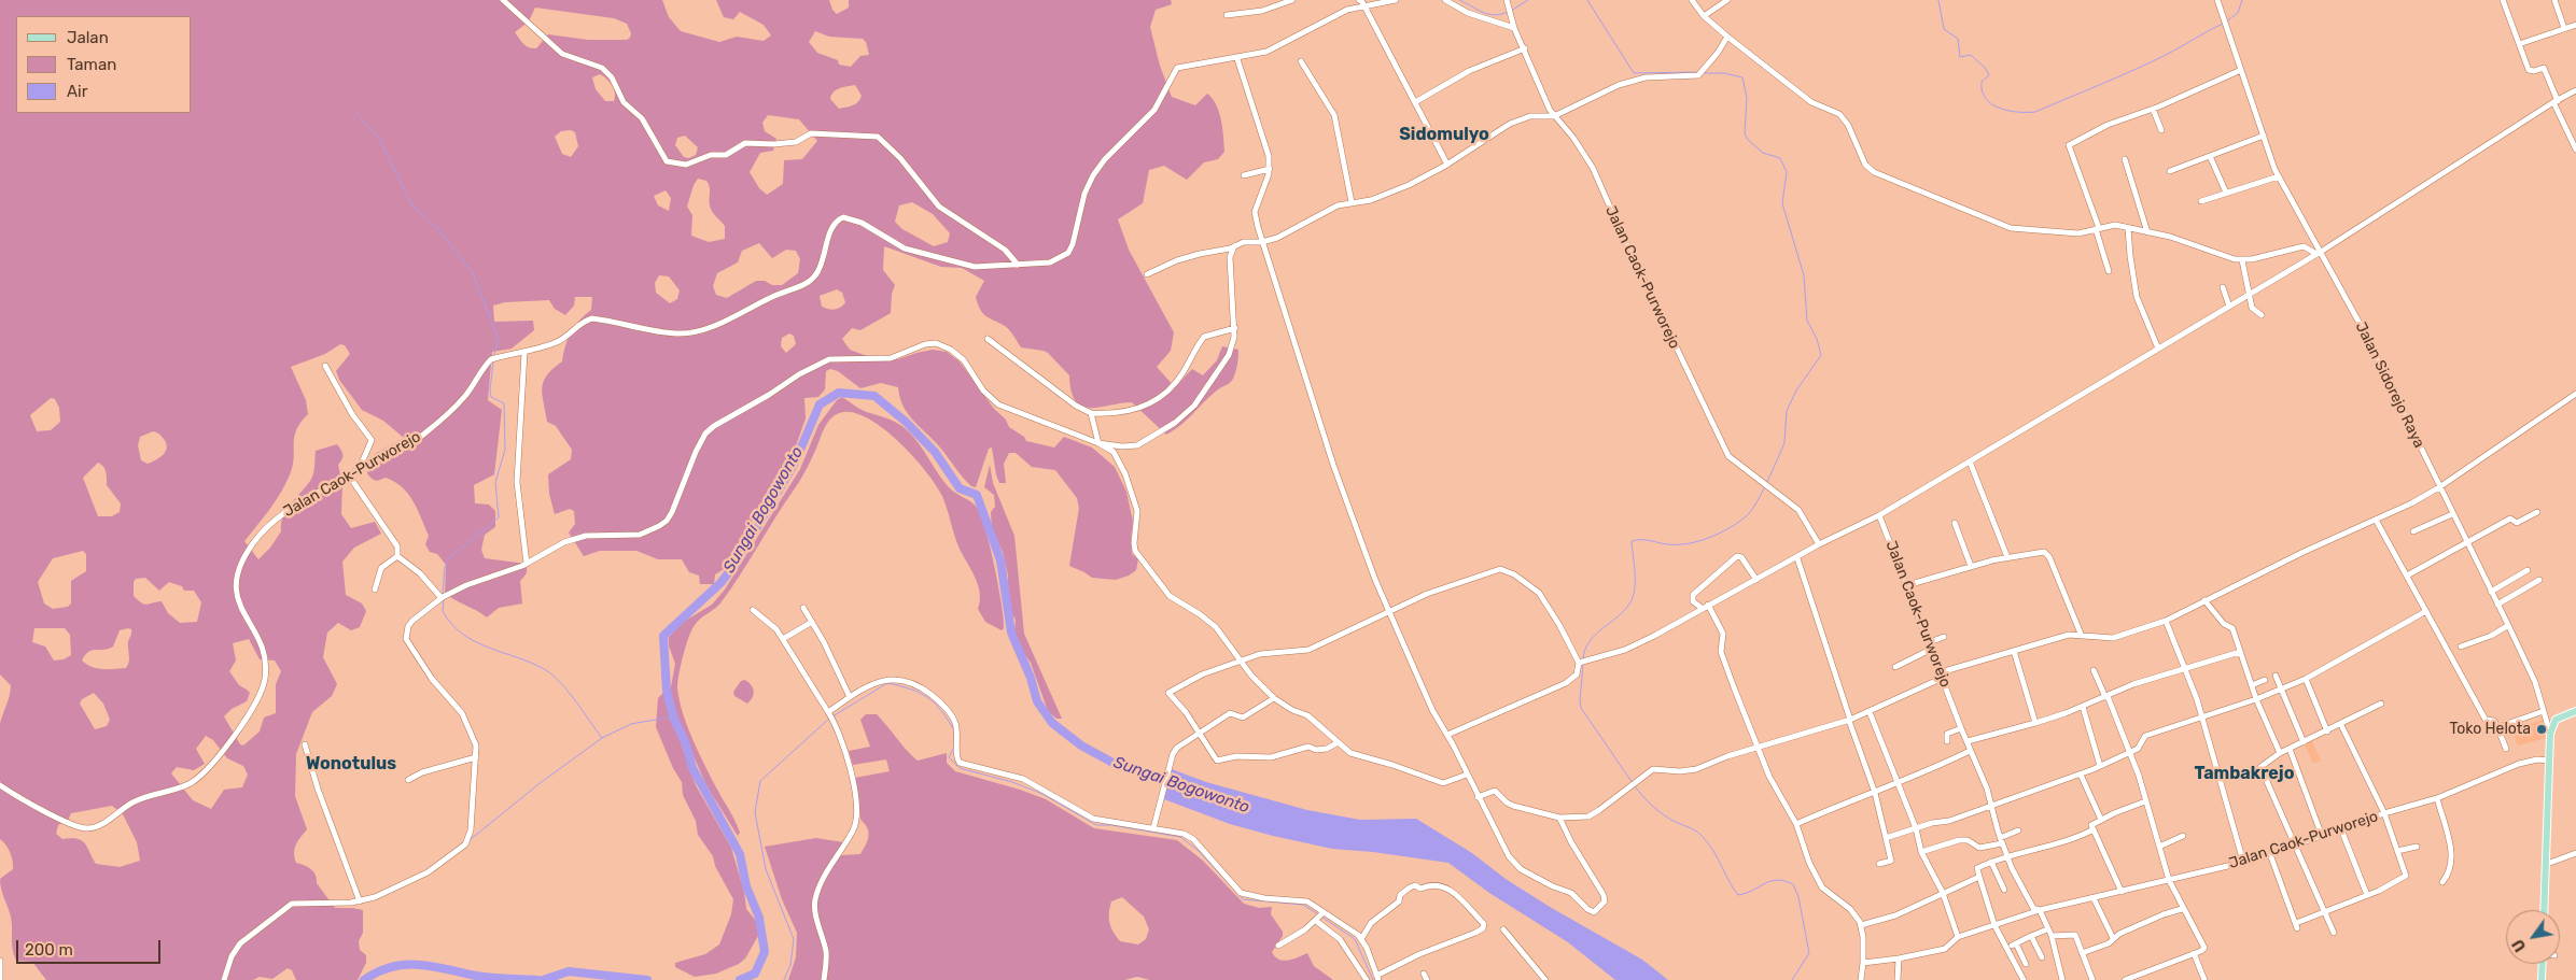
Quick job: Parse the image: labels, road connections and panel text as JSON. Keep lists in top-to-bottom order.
{
  "streets": {
    "street": ["Jalan Caok-Purworejo", "Jalan Sidorejo Raya"]
  },
  "districts": ["Sidomulyo", "Wonotulus", "Tambakrejo"],
  "water": ["Sungai Bogowonto"],
  "places": ["Toko Helota"],
  "legend": ["Jalan", "Taman", "Air"],
  "scale_bar": "200 m",
  "north": "bottom left"
}
